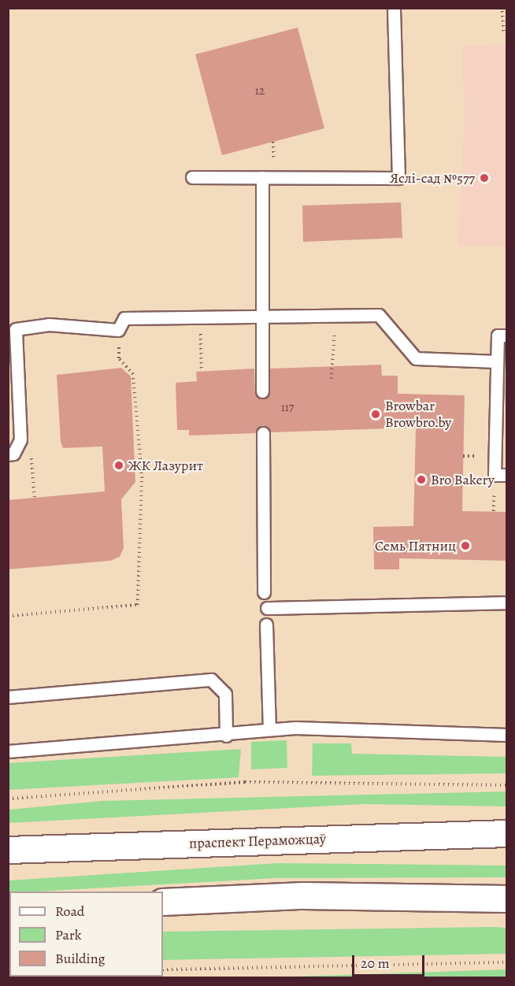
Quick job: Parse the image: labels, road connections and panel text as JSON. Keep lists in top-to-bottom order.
{
  "streets": {
    "main road": ["праспект Пераможцаў"]
  },
  "places": [
    "Яслі-сад №577",
    "Browbar Browbro.by",
    "ЖК Лазурит",
    "Bro Bakery",
    "Семь Пятниц"
  ],
  "house_numbers": ["12", "117"],
  "legend": ["Road", "Park", "Building"],
  "scale_bar": "20 m"
}
